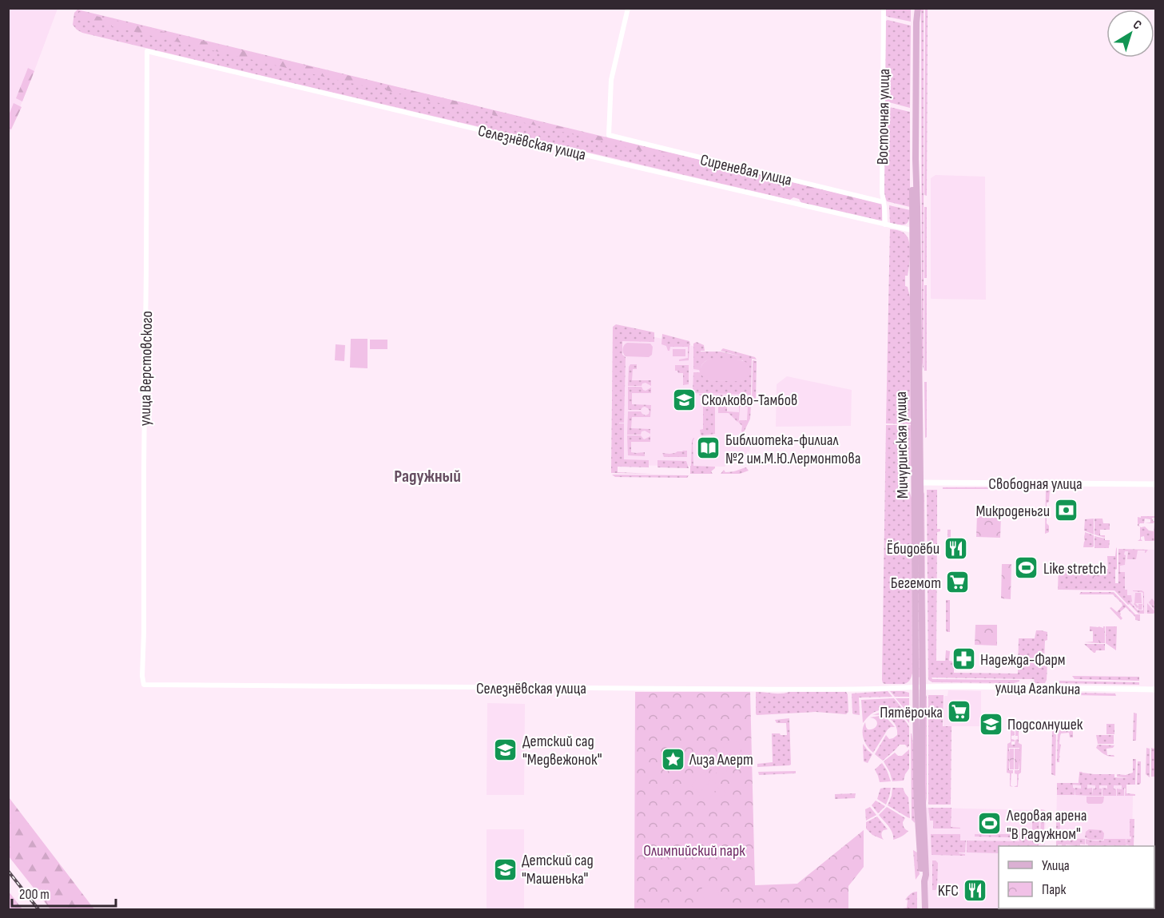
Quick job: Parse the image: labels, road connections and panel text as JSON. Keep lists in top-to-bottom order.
{
  "streets": {
    "main road": ["Мичуринская улица", "Свободная улица", "улица Агапкина"],
    "street": [
      "Восточная улица",
      "Селезнёвская улица",
      "Сиреневая улица",
      "улица Верстовского"
    ]
  },
  "crossings": [
    ["Восточная улица", "Селезнёвская улица"],
    ["Восточная улица", "Сиреневая улица"],
    ["Селезнёвская улица", "улица Верстовского"],
    ["Селезнёвская улица", "Мичуринская улица"],
    ["Селезнёвская улица", "улица Агапкина"],
    ["Мичуринская улица", "Свободная улица"],
    ["Мичуринская улица", "улица Агапкина"]
  ],
  "districts": ["Радужный"],
  "parks": ["Олимпийский парк"],
  "places": {
    "school or university": [
      "Сколково-Тамбов",
      "Подсолнушек",
      "Детский сад \"Медвежонок\"",
      "Детский сад \"Машенька\""
    ],
    "library": ["Библиотека-филиал №2 им.М.Ю.Лермонтова"],
    "bank": ["Микроденьги"],
    "restaurant": ["Ёбидоёби", "KFC"],
    "sports": ["Like stretch", "Ледовая арена \"В Радужном\""],
    "supermarket": ["Бегемот", "Пятёрочка"],
    "pharmacy": ["Надежда-Фарм"],
    "place": ["Лиза Алерт"]
  },
  "legend": ["Улица", "Парк"],
  "scale_bar": "200 m",
  "north": "top right"
}
